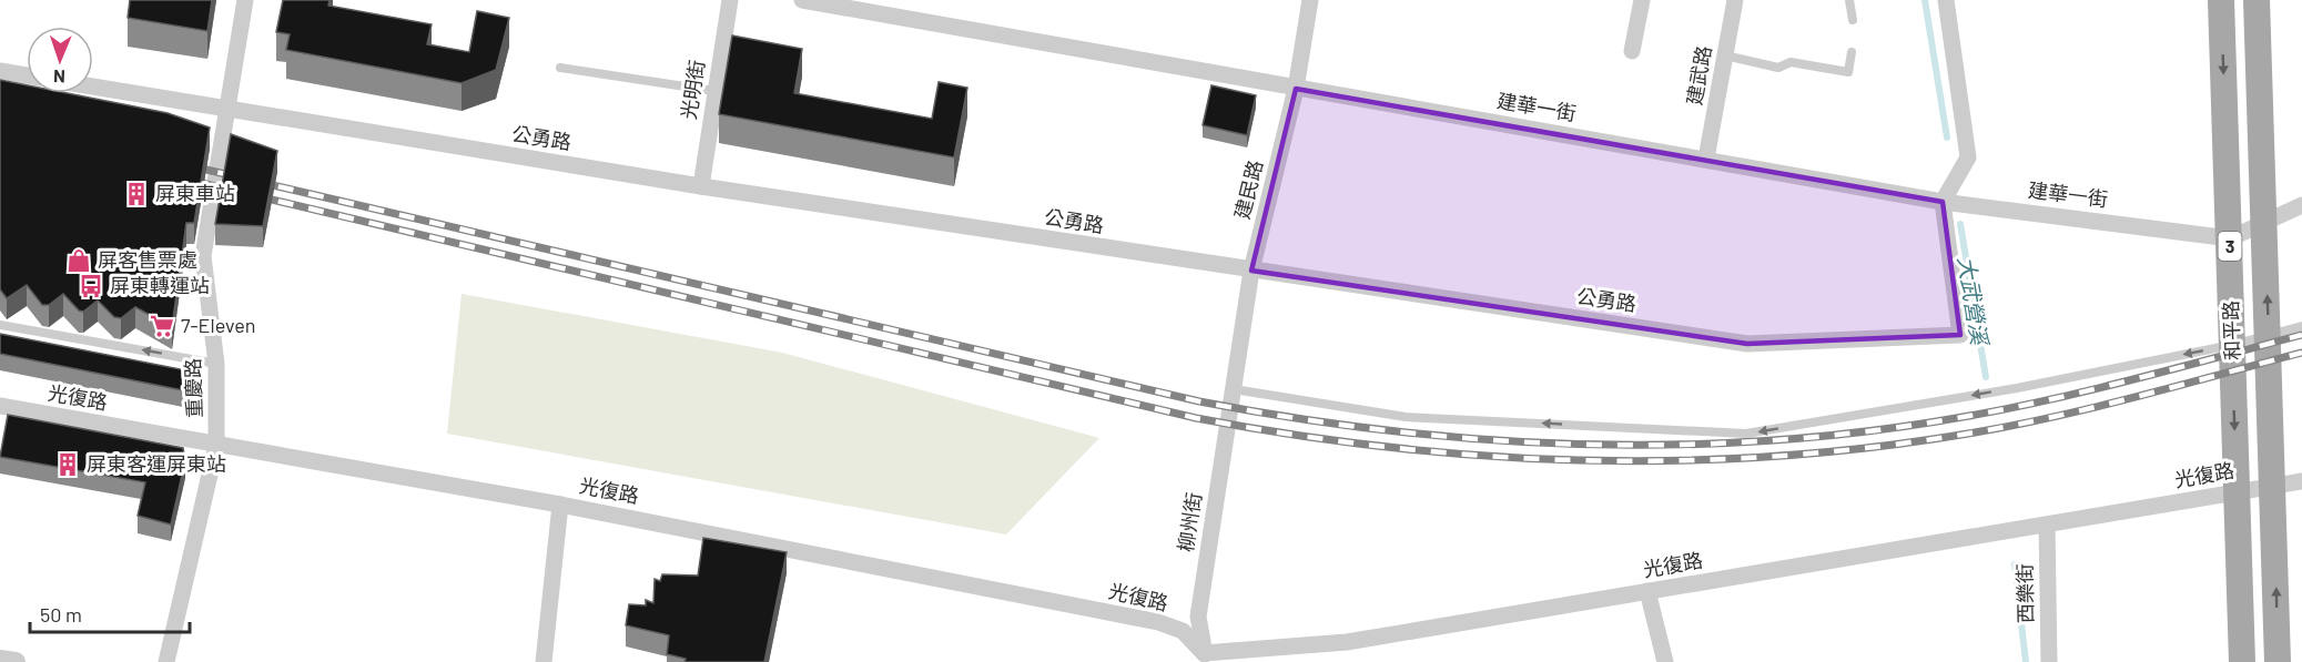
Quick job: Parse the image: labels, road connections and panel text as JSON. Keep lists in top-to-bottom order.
{
  "streets": {
    "main road": ["3", "和平路"],
    "street": [
      "建武路",
      "光明街",
      "建華一街",
      "公勇路",
      "建民路",
      "重慶路",
      "光復路",
      "柳州街",
      "西樂街"
    ]
  },
  "crossings": [
    ["建武路", "建華一街"],
    ["光明街", "公勇路"],
    ["建華一街", "公勇路"],
    ["建華一街", "建民路"],
    ["建華一街", "和平路"],
    ["公勇路", "建民路"],
    ["公勇路", "重慶路"],
    ["建民路", "柳州街"],
    ["和平路", "光復路"],
    ["重慶路", "光復路"],
    ["光復路", "柳州街"],
    ["光復路", "西樂街"]
  ],
  "water": ["大武營溪"],
  "places": {
    "building": ["屏東車站", "屏東客運屏東站"],
    "shop": ["屏客售票處"],
    "bus stop": ["屏東轉運站"],
    "supermarket": ["7-Eleven"]
  },
  "scale_bar": "50 m",
  "north": "bottom"
}
